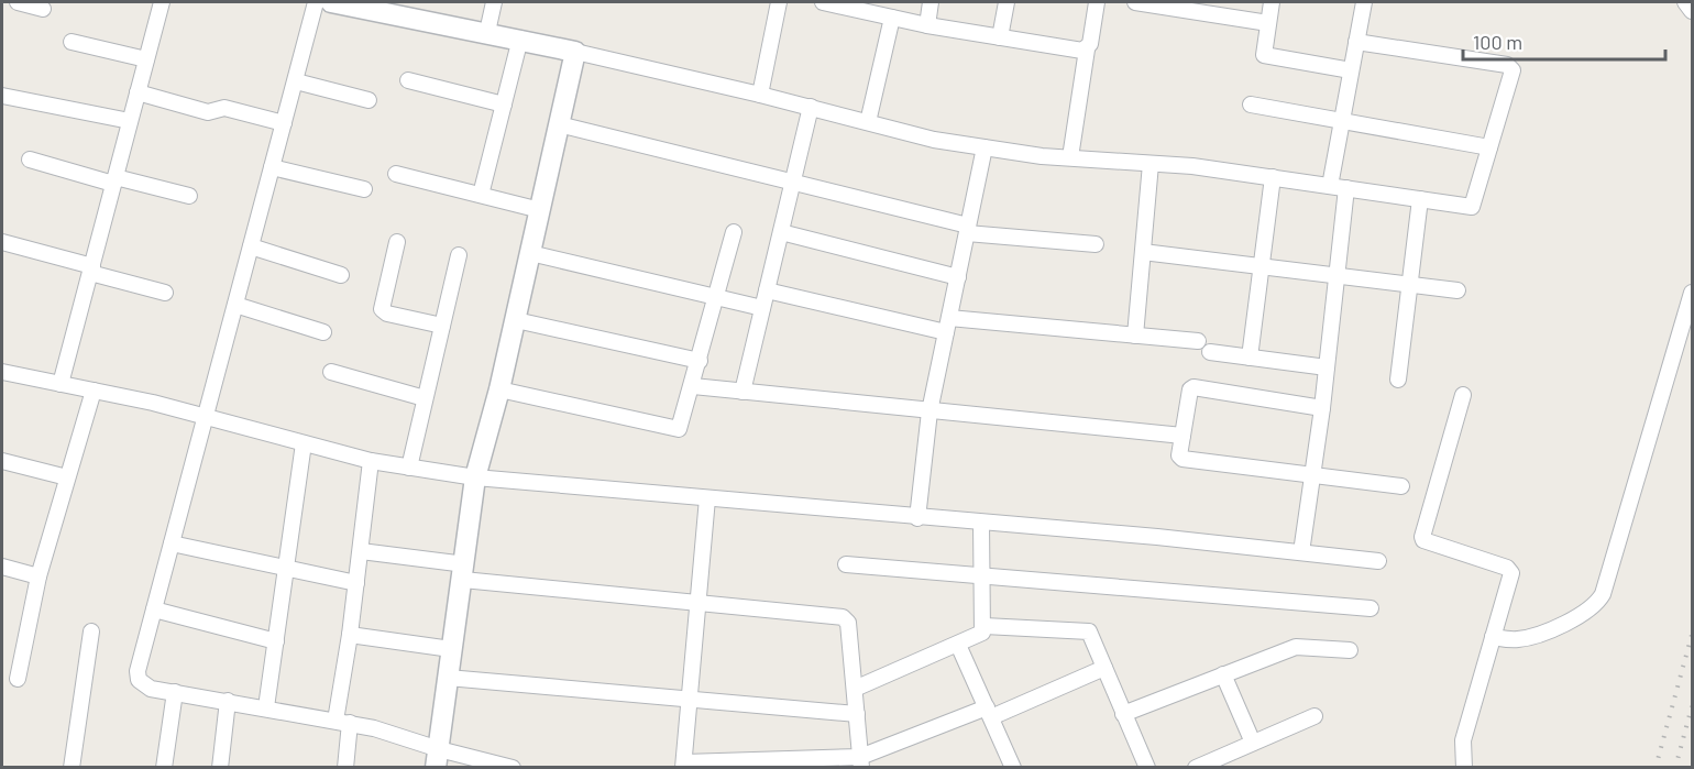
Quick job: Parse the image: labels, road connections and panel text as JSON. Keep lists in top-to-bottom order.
{
  "scale_bar": "100 m"
}
